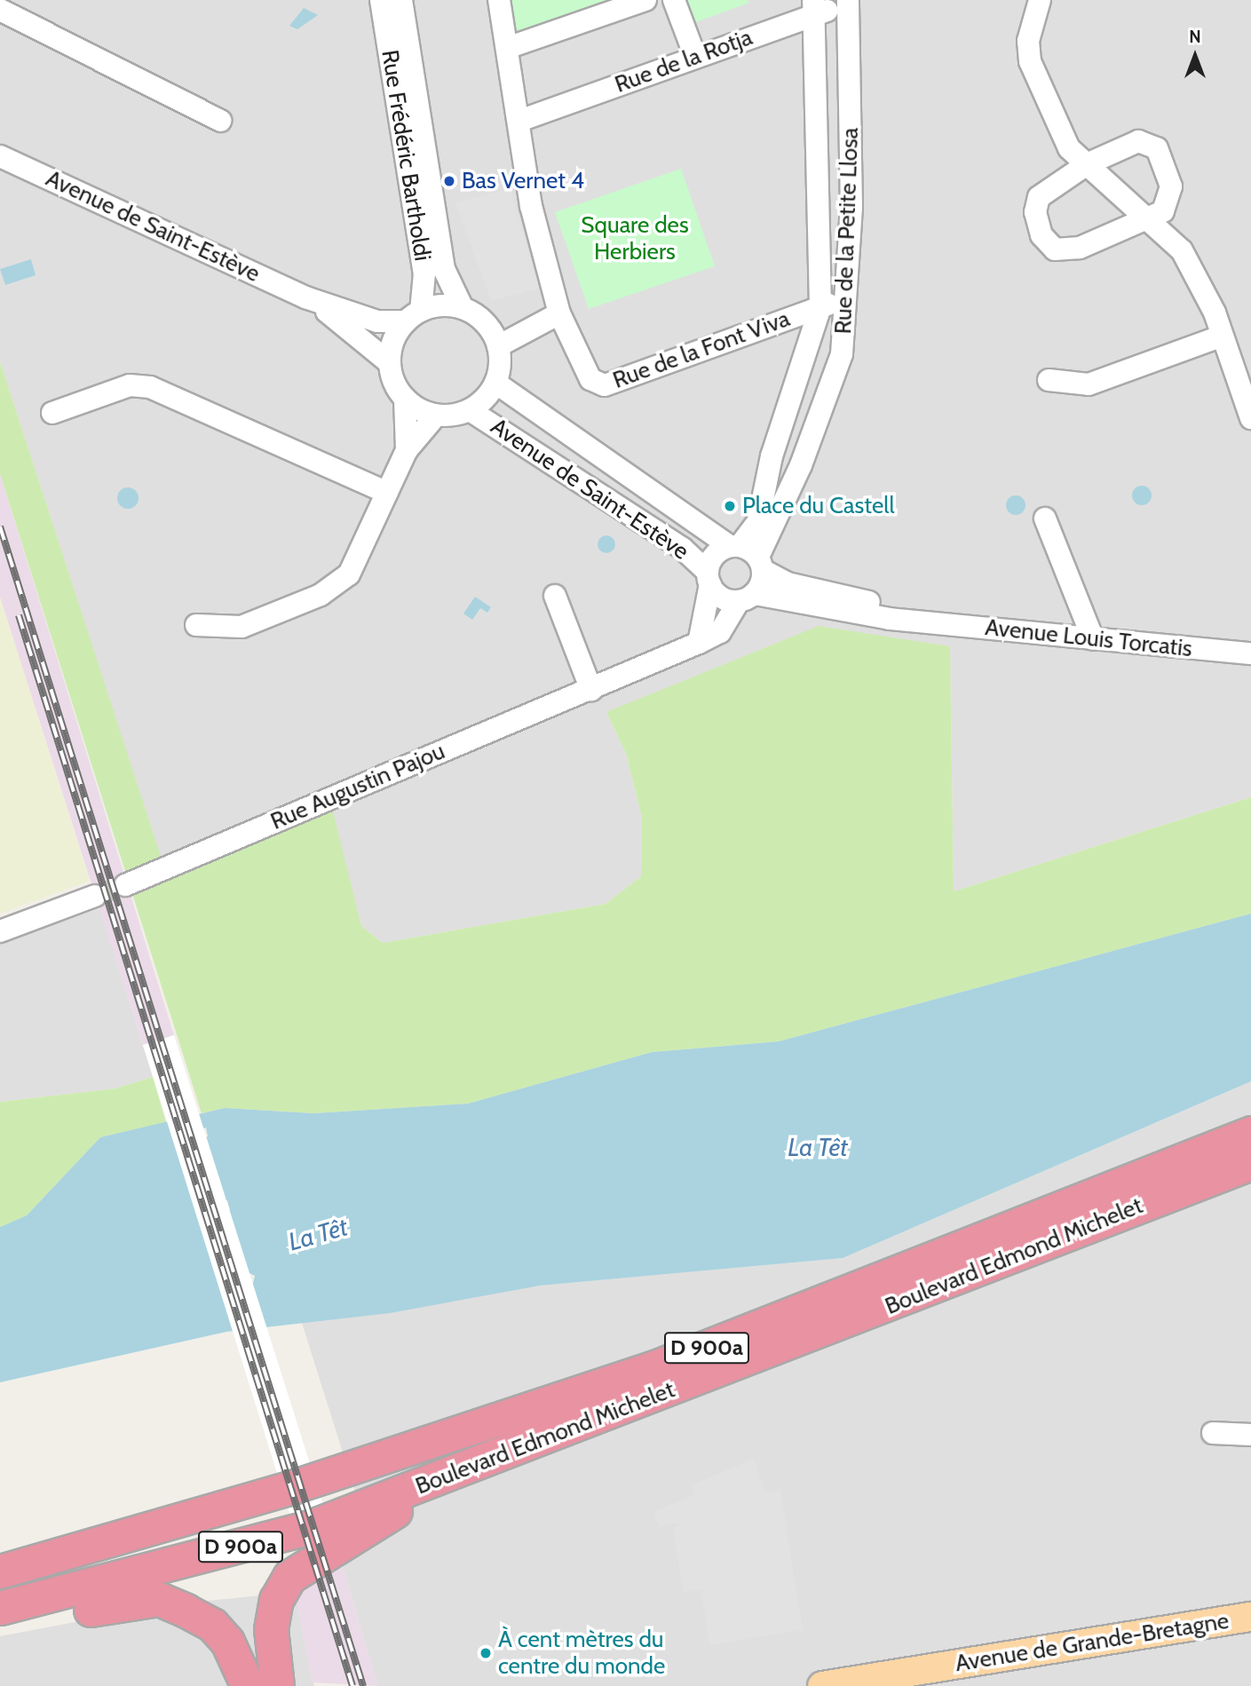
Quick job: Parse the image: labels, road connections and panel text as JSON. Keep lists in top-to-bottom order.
{
  "streets": {
    "highway": ["Boulevard Edmond Michelet", "D 900a"],
    "main road": ["Avenue de Grande-Bretagne"],
    "street": [
      "Rue de la Rotja",
      "Rue Frédéric Bartholdi",
      "Avenue de Saint-Estève",
      "Rue de la Petite Llosa",
      "Rue de la Font Viva",
      "Avenue Louis Torcatis",
      "Rue Augustin Pajou"
    ]
  },
  "crossings": [
    ["Rue de la Rotja", "Rue de la Petite Llosa"],
    ["Rue de la Rotja", "Rue de la Font Viva"],
    ["Rue Frédéric Bartholdi", "Avenue de Saint-Estève"],
    ["Avenue de Saint-Estève", "Rue de la Petite Llosa"],
    ["Avenue de Saint-Estève", "Avenue Louis Torcatis"],
    ["Avenue de Saint-Estève", "Rue Augustin Pajou"],
    ["Rue de la Petite Llosa", "Rue de la Font Viva"],
    ["Rue de la Petite Llosa", "Avenue Louis Torcatis"],
    ["Rue de la Petite Llosa", "Rue Augustin Pajou"],
    ["Avenue Louis Torcatis", "Rue Augustin Pajou"]
  ],
  "water": ["La Têt"],
  "parks": ["Square des Herbiers"],
  "places": ["Bas Vernet 4", "Place du Castell", "À cent mètres du centre du monde"],
  "north": "top"
}
